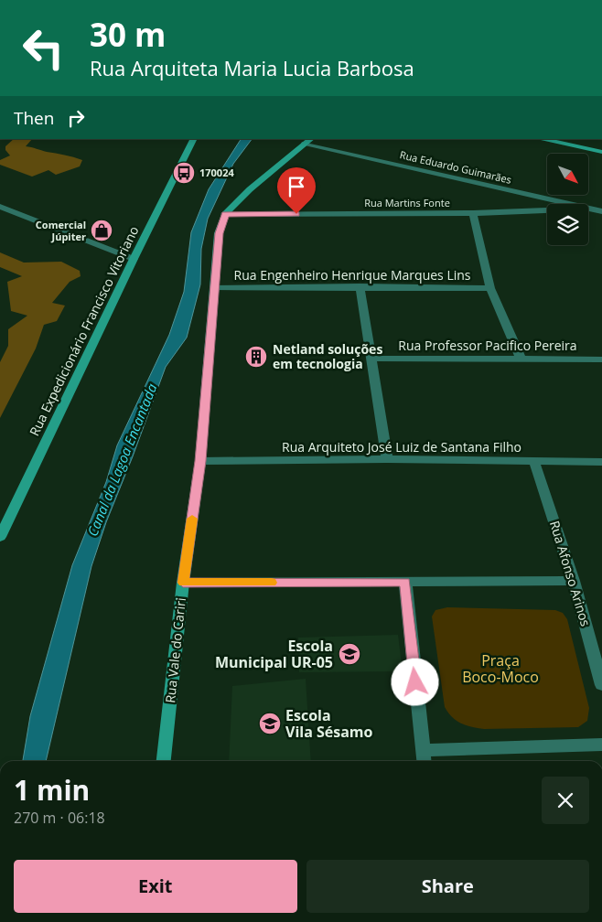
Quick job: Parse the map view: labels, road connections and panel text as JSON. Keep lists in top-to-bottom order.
{
  "streets": {
    "street": [
      "Rua Eduardo Guimarães",
      "Rua Martins Fonte",
      "Rua Engenheiro Henrique Marques Lins",
      "Rua Expedicionário Francisco Vitoriano",
      "Rua Professor Pacifico Pereira",
      "Rua Arquiteto José Luiz de Santana Filho",
      "Rua Afonso Arinos",
      "Rua Vale do Cariri"
    ]
  },
  "crossings": [
    ["Rua Eduardo Guimarães", "Rua Martins Fonte"],
    ["Rua Eduardo Guimarães", "Rua Vale do Cariri"],
    ["Rua Martins Fonte", "Rua Vale do Cariri"],
    ["Rua Engenheiro Henrique Marques Lins", "Rua Vale do Cariri"],
    ["Rua Arquiteto José Luiz de Santana Filho", "Rua Afonso Arinos"],
    ["Rua Arquiteto José Luiz de Santana Filho", "Rua Vale do Cariri"]
  ],
  "water": ["Canal da Lagoa Encantada"],
  "parks": ["Praça Boco-Moco"],
  "places": {
    "bus stop": ["170024"],
    "shop": ["Comercial Júpiter"],
    "building": ["Netland soluções em tecnologia"],
    "school or university": ["Escola Municipal UR-05", "Escola Vila Sésamo"]
  },
  "north": "bottom right",
  "page": {
    "turn": ["30 m", "Rua Arquiteta Maria Lucia Barbosa"],
    "then": "Then",
    "heading": ["1 min", "270 m · 06:18"],
    "buttons": ["Exit", "Share"]
  }
}
